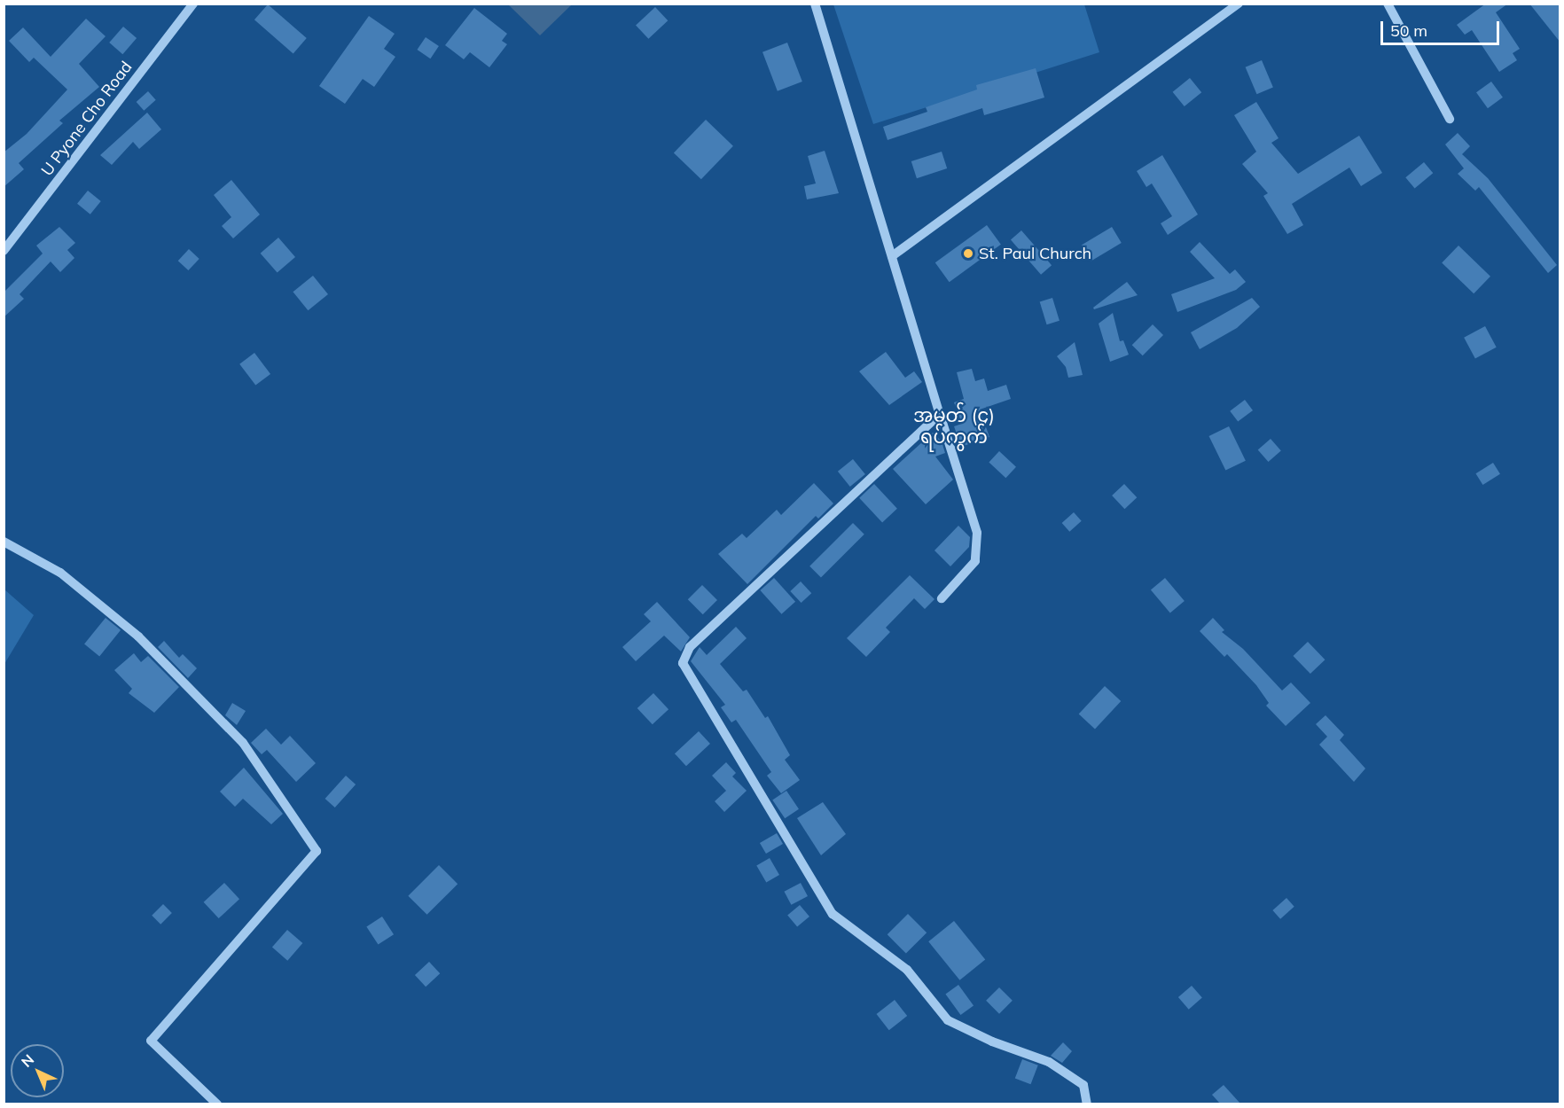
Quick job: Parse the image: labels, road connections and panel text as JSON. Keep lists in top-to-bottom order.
{
  "streets": {
    "street": ["U Pyone Cho Road"]
  },
  "districts": ["အမှတ် (၄) ရပ်ကွက်"],
  "places": ["St. Paul Church"],
  "scale_bar": "50 m",
  "north": "top left"
}
